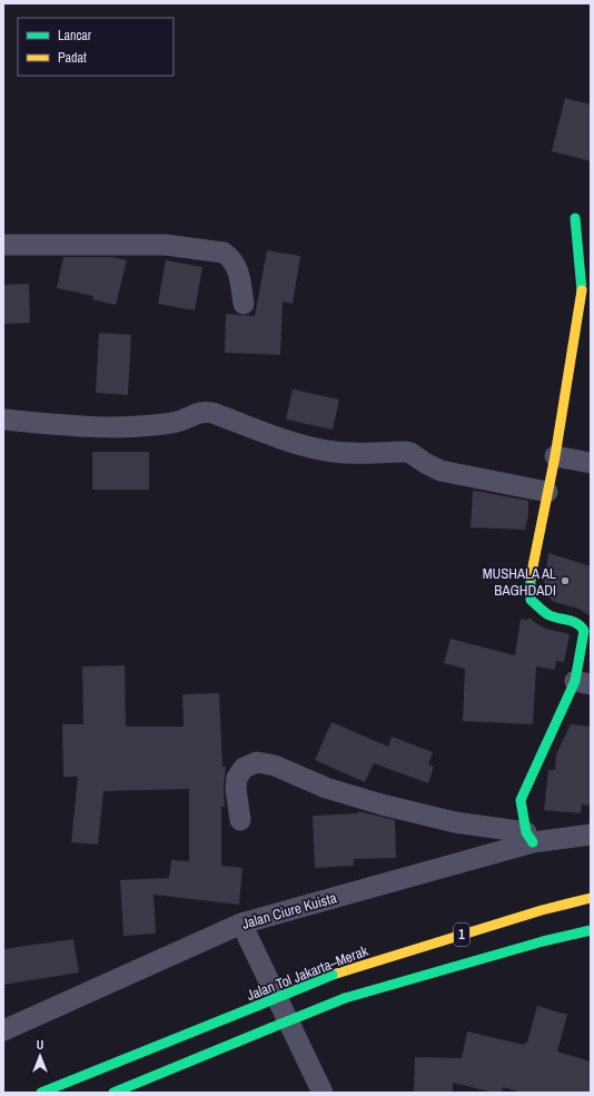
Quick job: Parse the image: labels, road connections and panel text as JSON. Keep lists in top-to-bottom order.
{
  "streets": {
    "main road": ["1", "Jalan Tol Jakarta–Merak"],
    "street": ["Jalan Ciure Kuista"]
  },
  "places": ["MUSHALA AL BAGHDADI"],
  "legend": ["Lancar", "Padat"],
  "north": "top"
}
